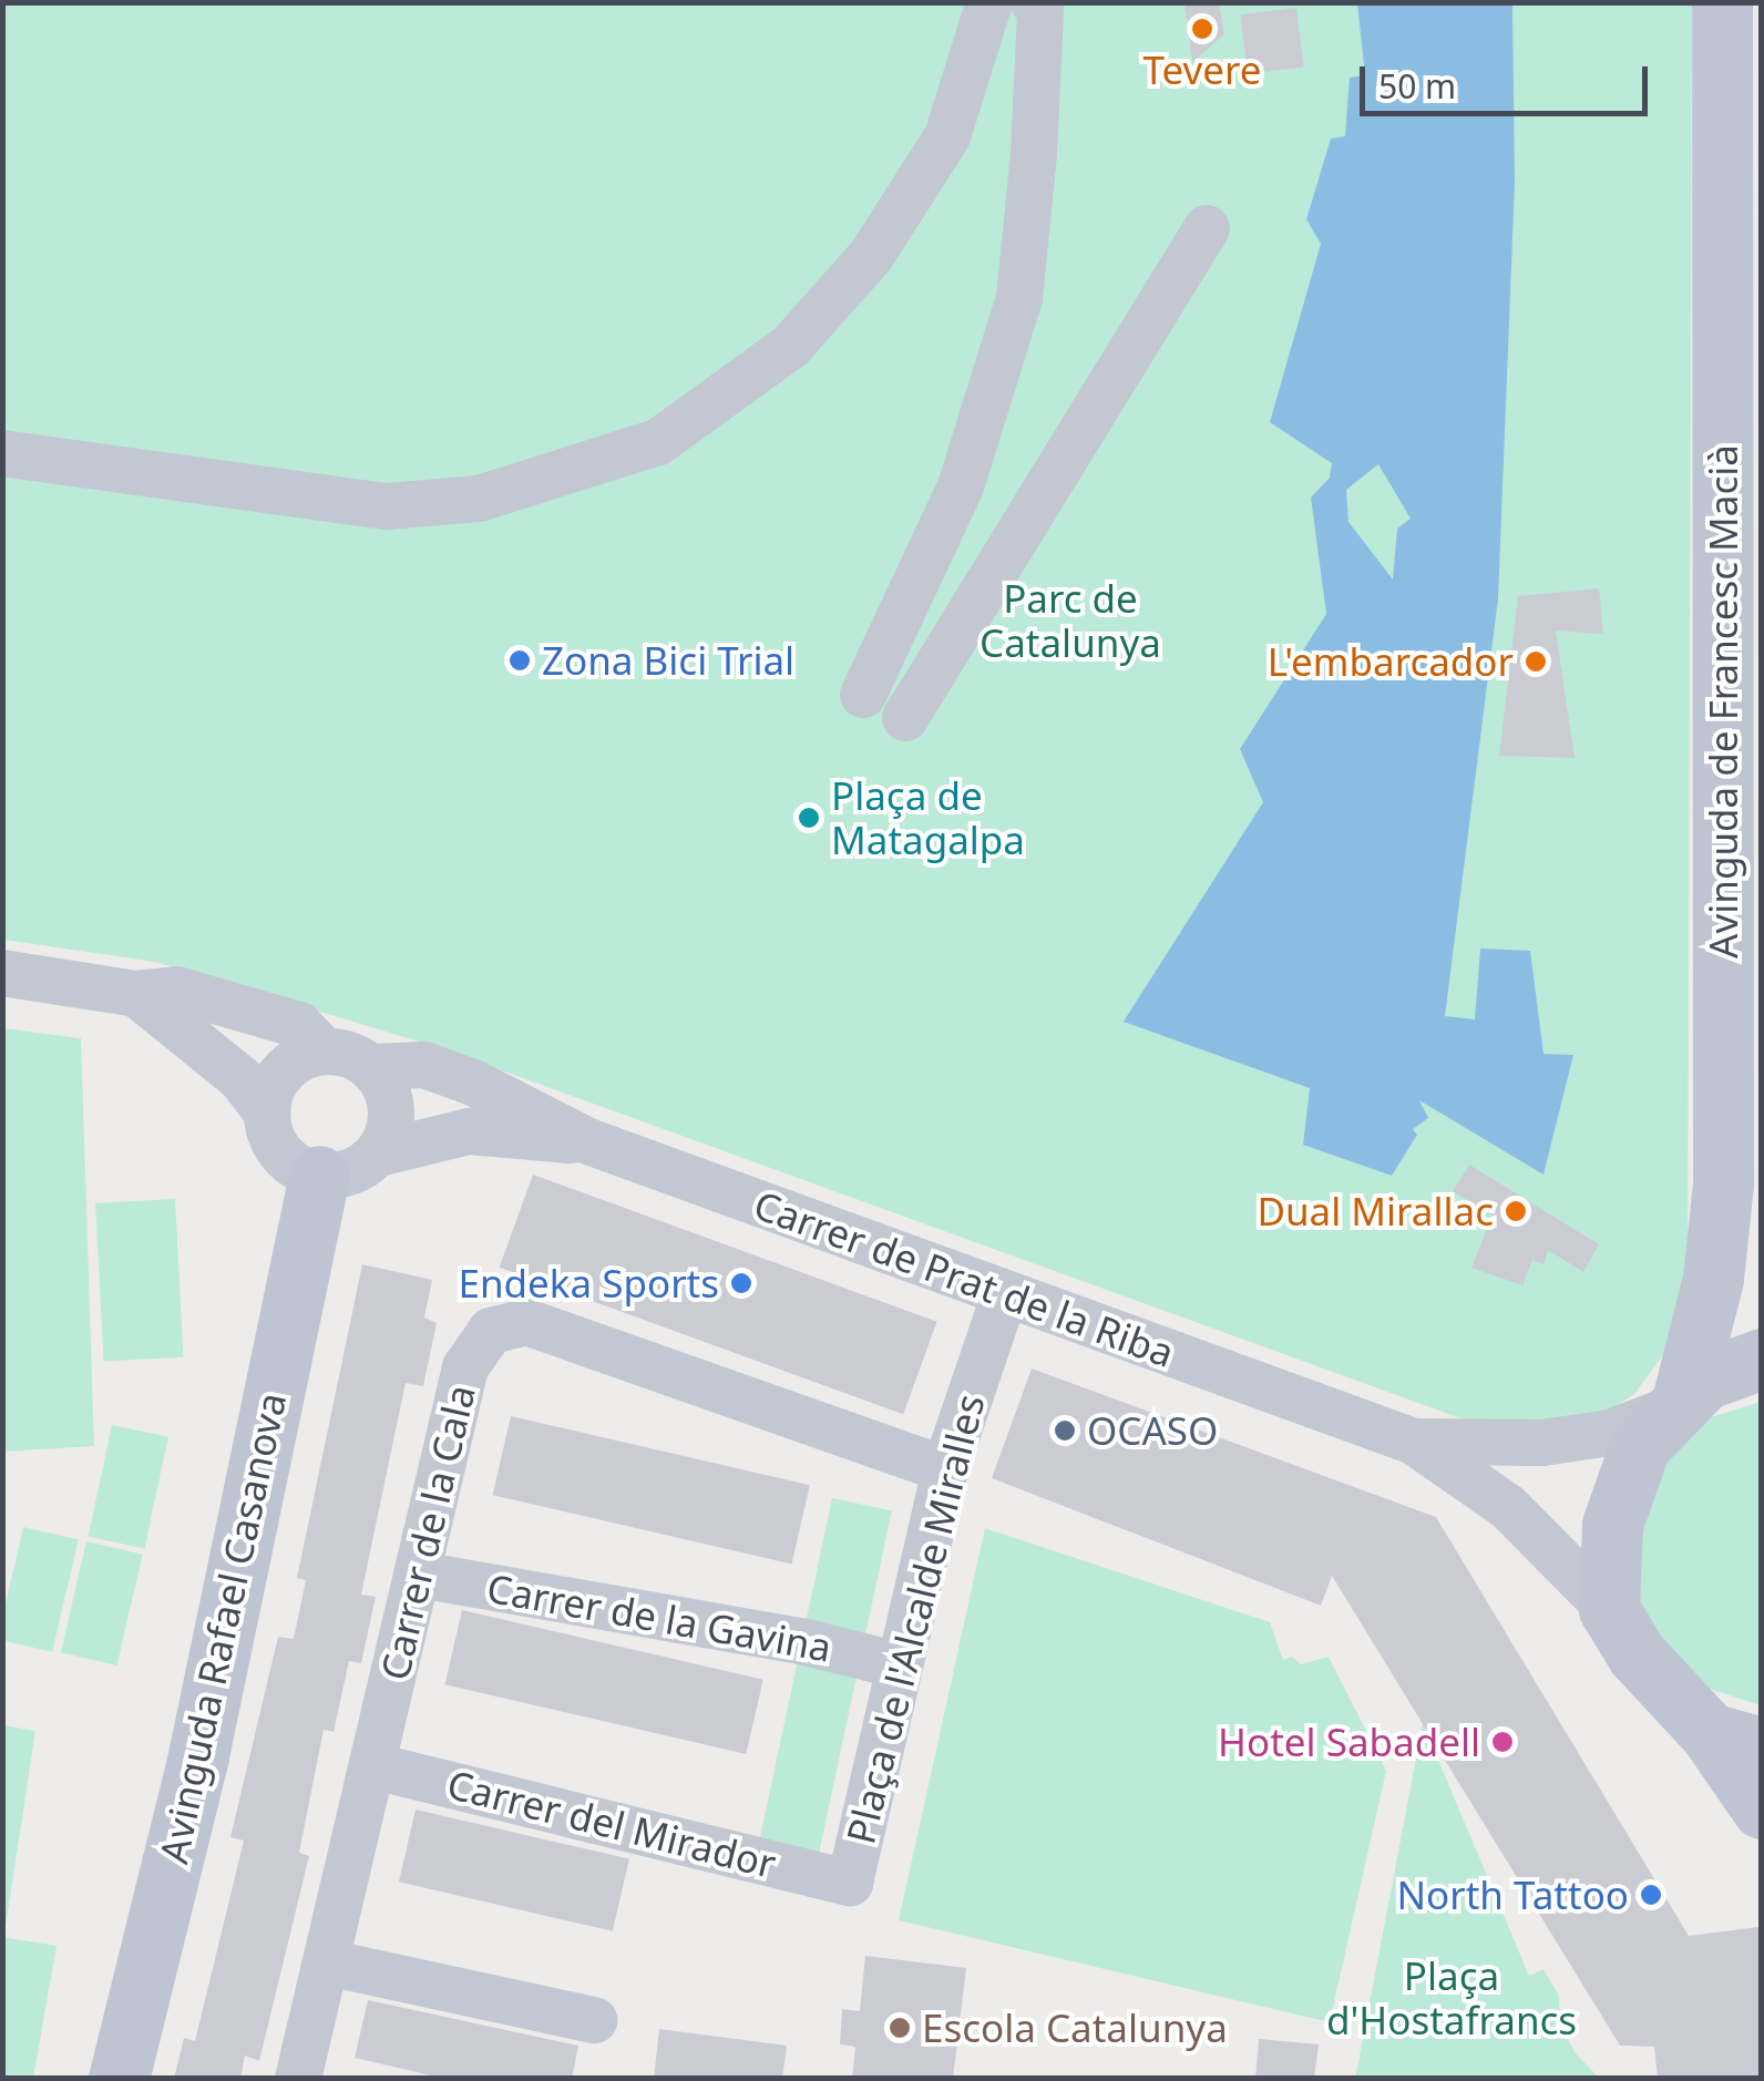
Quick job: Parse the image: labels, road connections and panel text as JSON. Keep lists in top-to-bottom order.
{
  "streets": {
    "main road": ["Avinguda de Francesc Macià", "Avinguda Rafael Casanova"],
    "street": [
      "Carrer de Prat de la Riba",
      "Carrer de la Cala",
      "Carrer de la Gavina",
      "Plaça de l'Alcalde Miralles",
      "Carrer del Mirador"
    ]
  },
  "crossings": [
    ["Carrer de Prat de la Riba", "Plaça de l'Alcalde Miralles"],
    ["Carrer de Prat de la Riba", "Avinguda Rafael Casanova"],
    ["Carrer de la Cala", "Carrer de la Gavina"],
    ["Carrer de la Cala", "Plaça de l'Alcalde Miralles"],
    ["Carrer de la Cala", "Carrer del Mirador"],
    ["Carrer de la Gavina", "Plaça de l'Alcalde Miralles"],
    ["Plaça de l'Alcalde Miralles", "Carrer del Mirador"]
  ],
  "parks": ["Parc de Catalunya", "Plaça d'Hostafrancs"],
  "places": [
    "Tevere",
    "Zona Bici Trial",
    "L'embarcador",
    "Plaça de Matagalpa",
    "Dual Mirallac",
    "Endeka Sports",
    "OCASO",
    "Hotel Sabadell",
    "North Tattoo",
    "Escola Catalunya"
  ],
  "scale_bar": "50 m"
}
